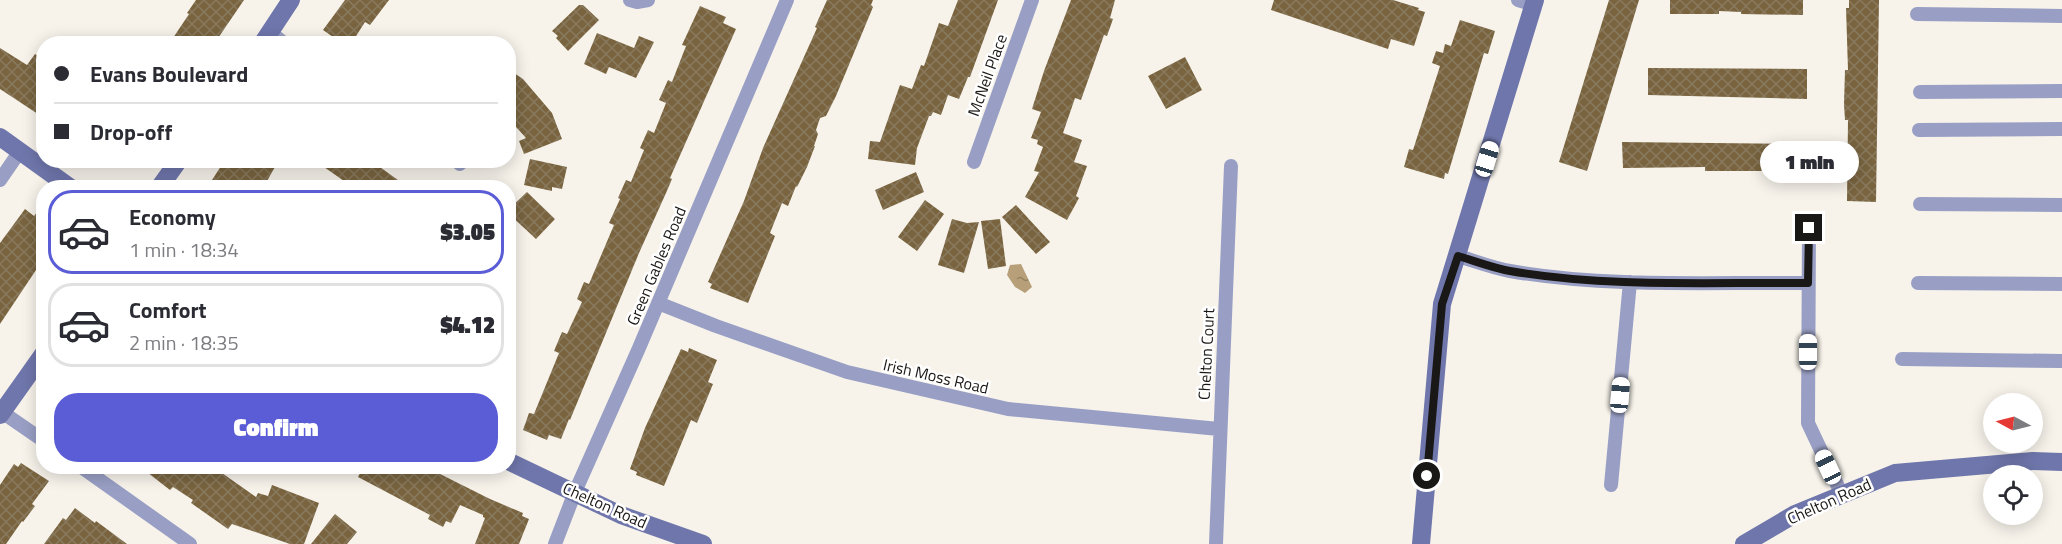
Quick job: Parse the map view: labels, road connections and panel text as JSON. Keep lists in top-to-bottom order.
{
  "streets": {
    "street": [
      "McNeil Place",
      "Green Gables Road",
      "Chelton Court",
      "Irish Moss Road",
      "Chelton Road"
    ]
  },
  "crossings": [
    ["Green Gables Road", "Irish Moss Road"],
    ["Green Gables Road", "Chelton Road"],
    ["Chelton Court", "Irish Moss Road"]
  ],
  "north": "left",
  "page": {
    "banner": ["Evans Boulevard", "Drop-off"],
    "bubble": "1 min",
    "list": [
      {
        "name": "Economy",
        "note": "1 min · 18:34",
        "value": "$3.05"
      },
      {
        "name": "Comfort",
        "note": "2 min · 18:35",
        "value": "$4.12"
      }
    ],
    "buttons": "Confirm"
  }
}
